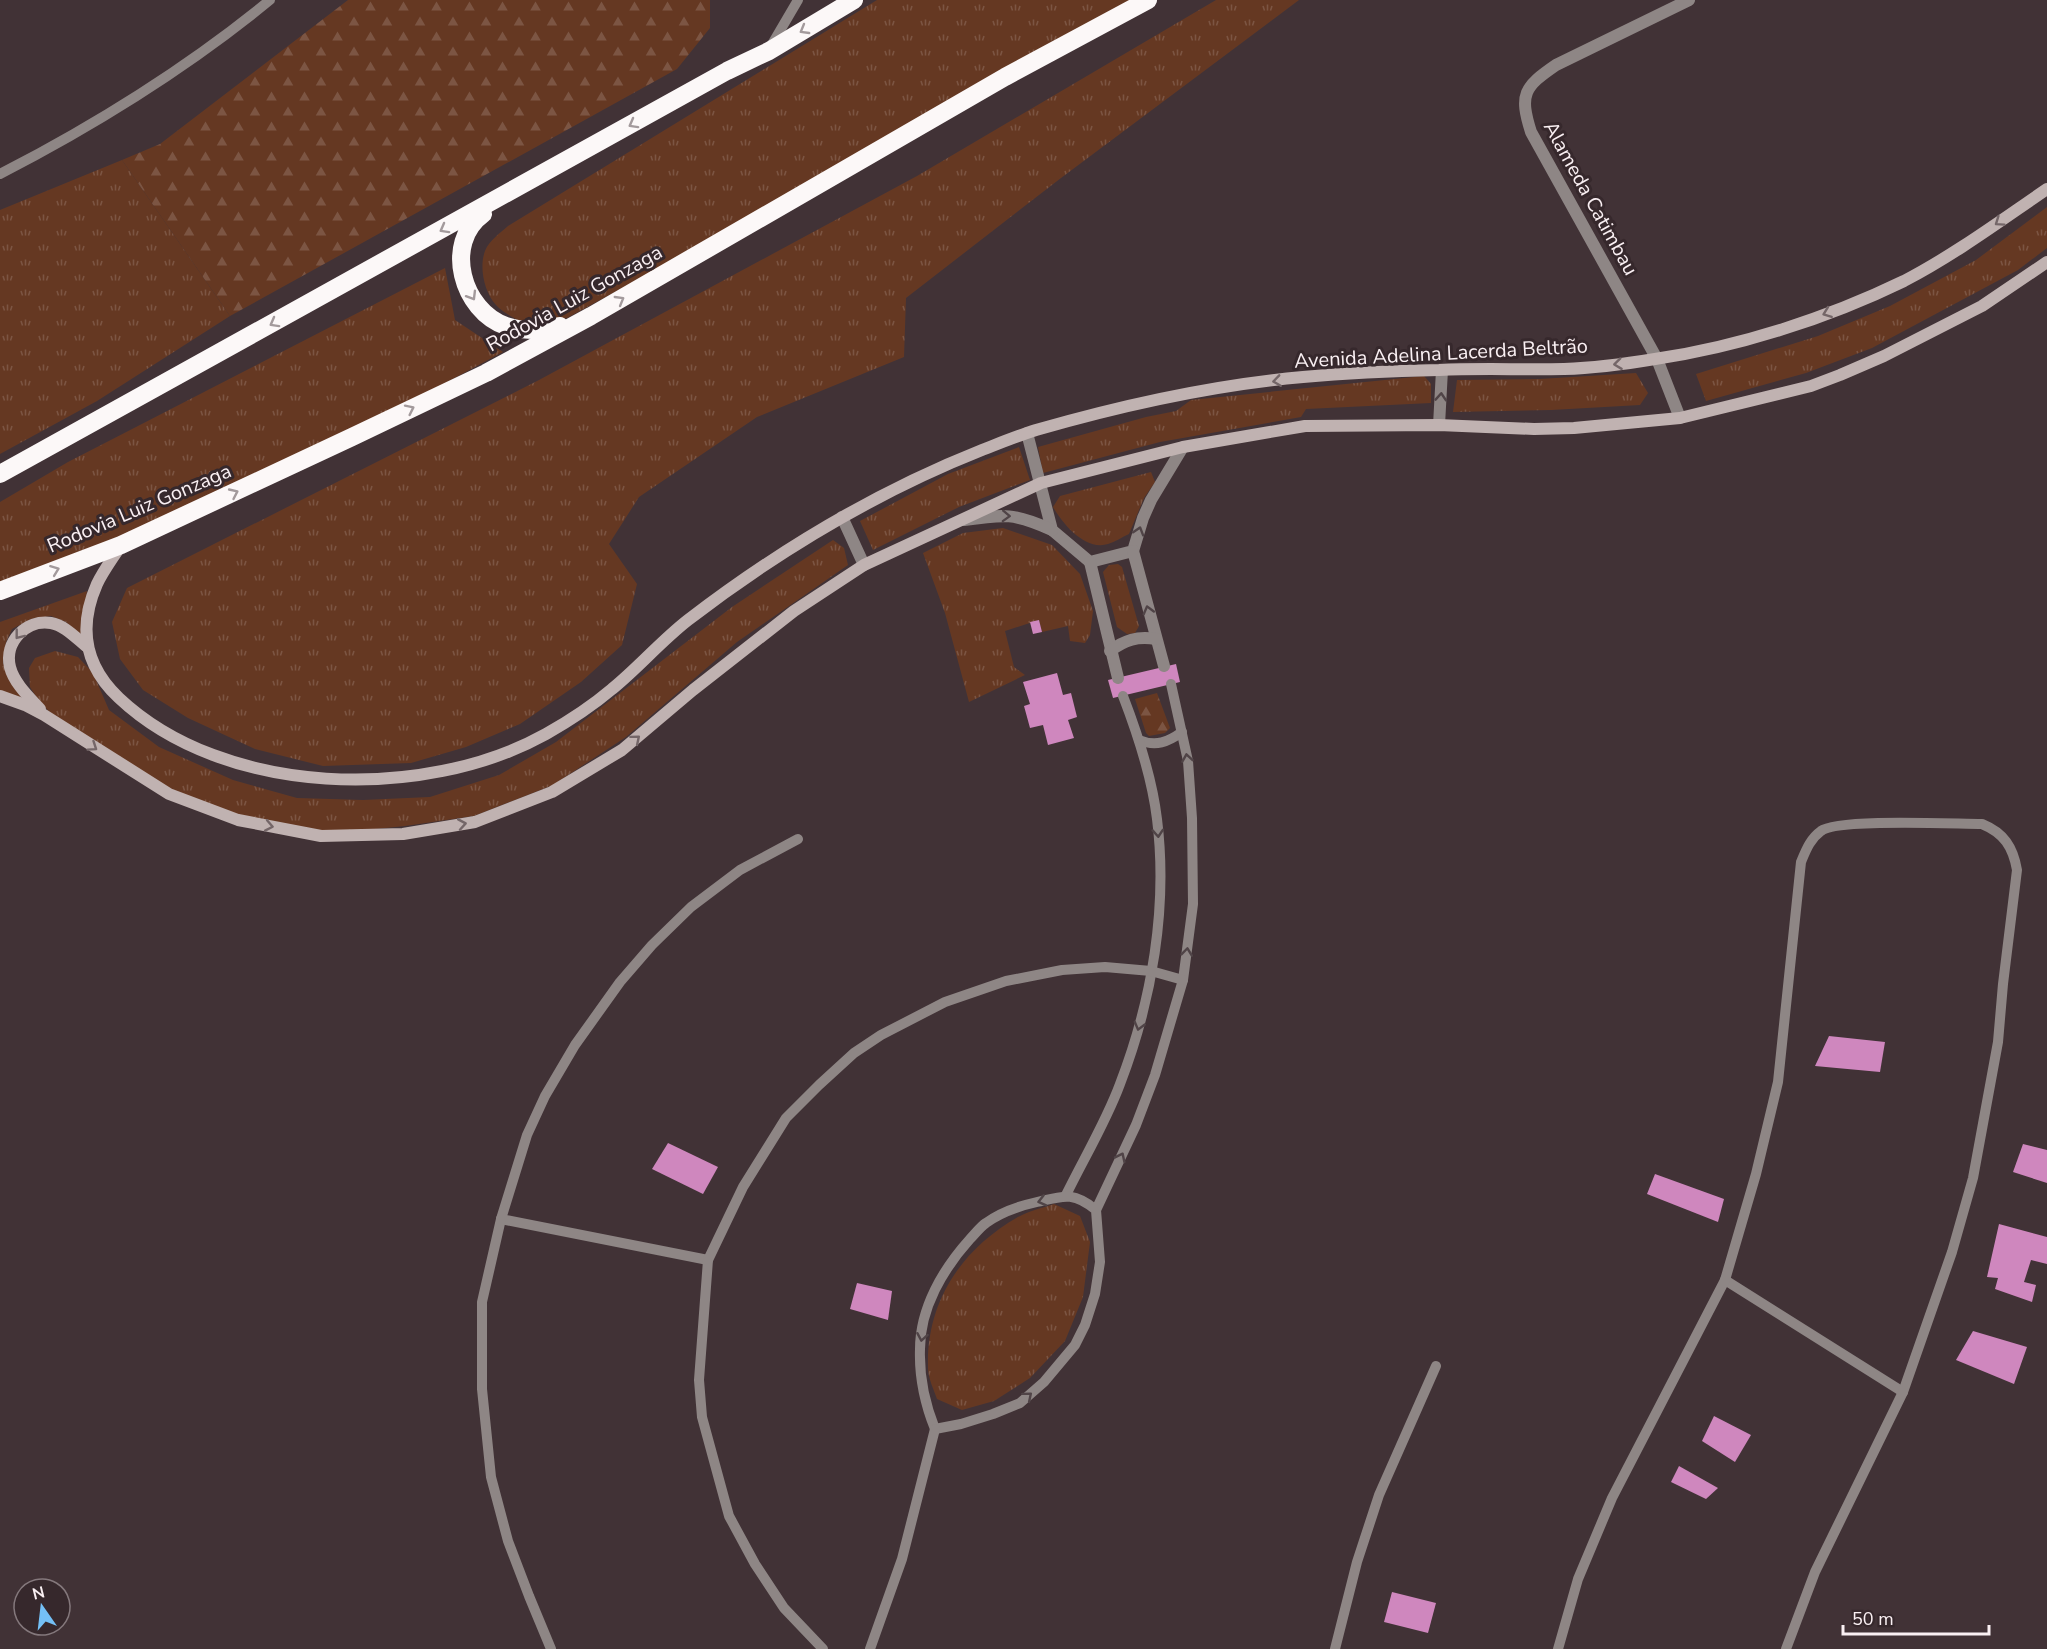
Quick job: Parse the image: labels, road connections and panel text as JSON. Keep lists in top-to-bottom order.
{
  "streets": {
    "highway": ["Rodovia Luiz Gonzaga"],
    "main road": ["Avenida Adelina Lacerda Beltrão"],
    "street": ["Alameda Catimbau"]
  },
  "crossings": [
    ["Alameda Catimbau", "Avenida Adelina Lacerda Beltrão"],
    ["Rodovia Luiz Gonzaga", "Avenida Adelina Lacerda Beltrão"]
  ],
  "scale_bar": "50 m",
  "north": "top"
}
